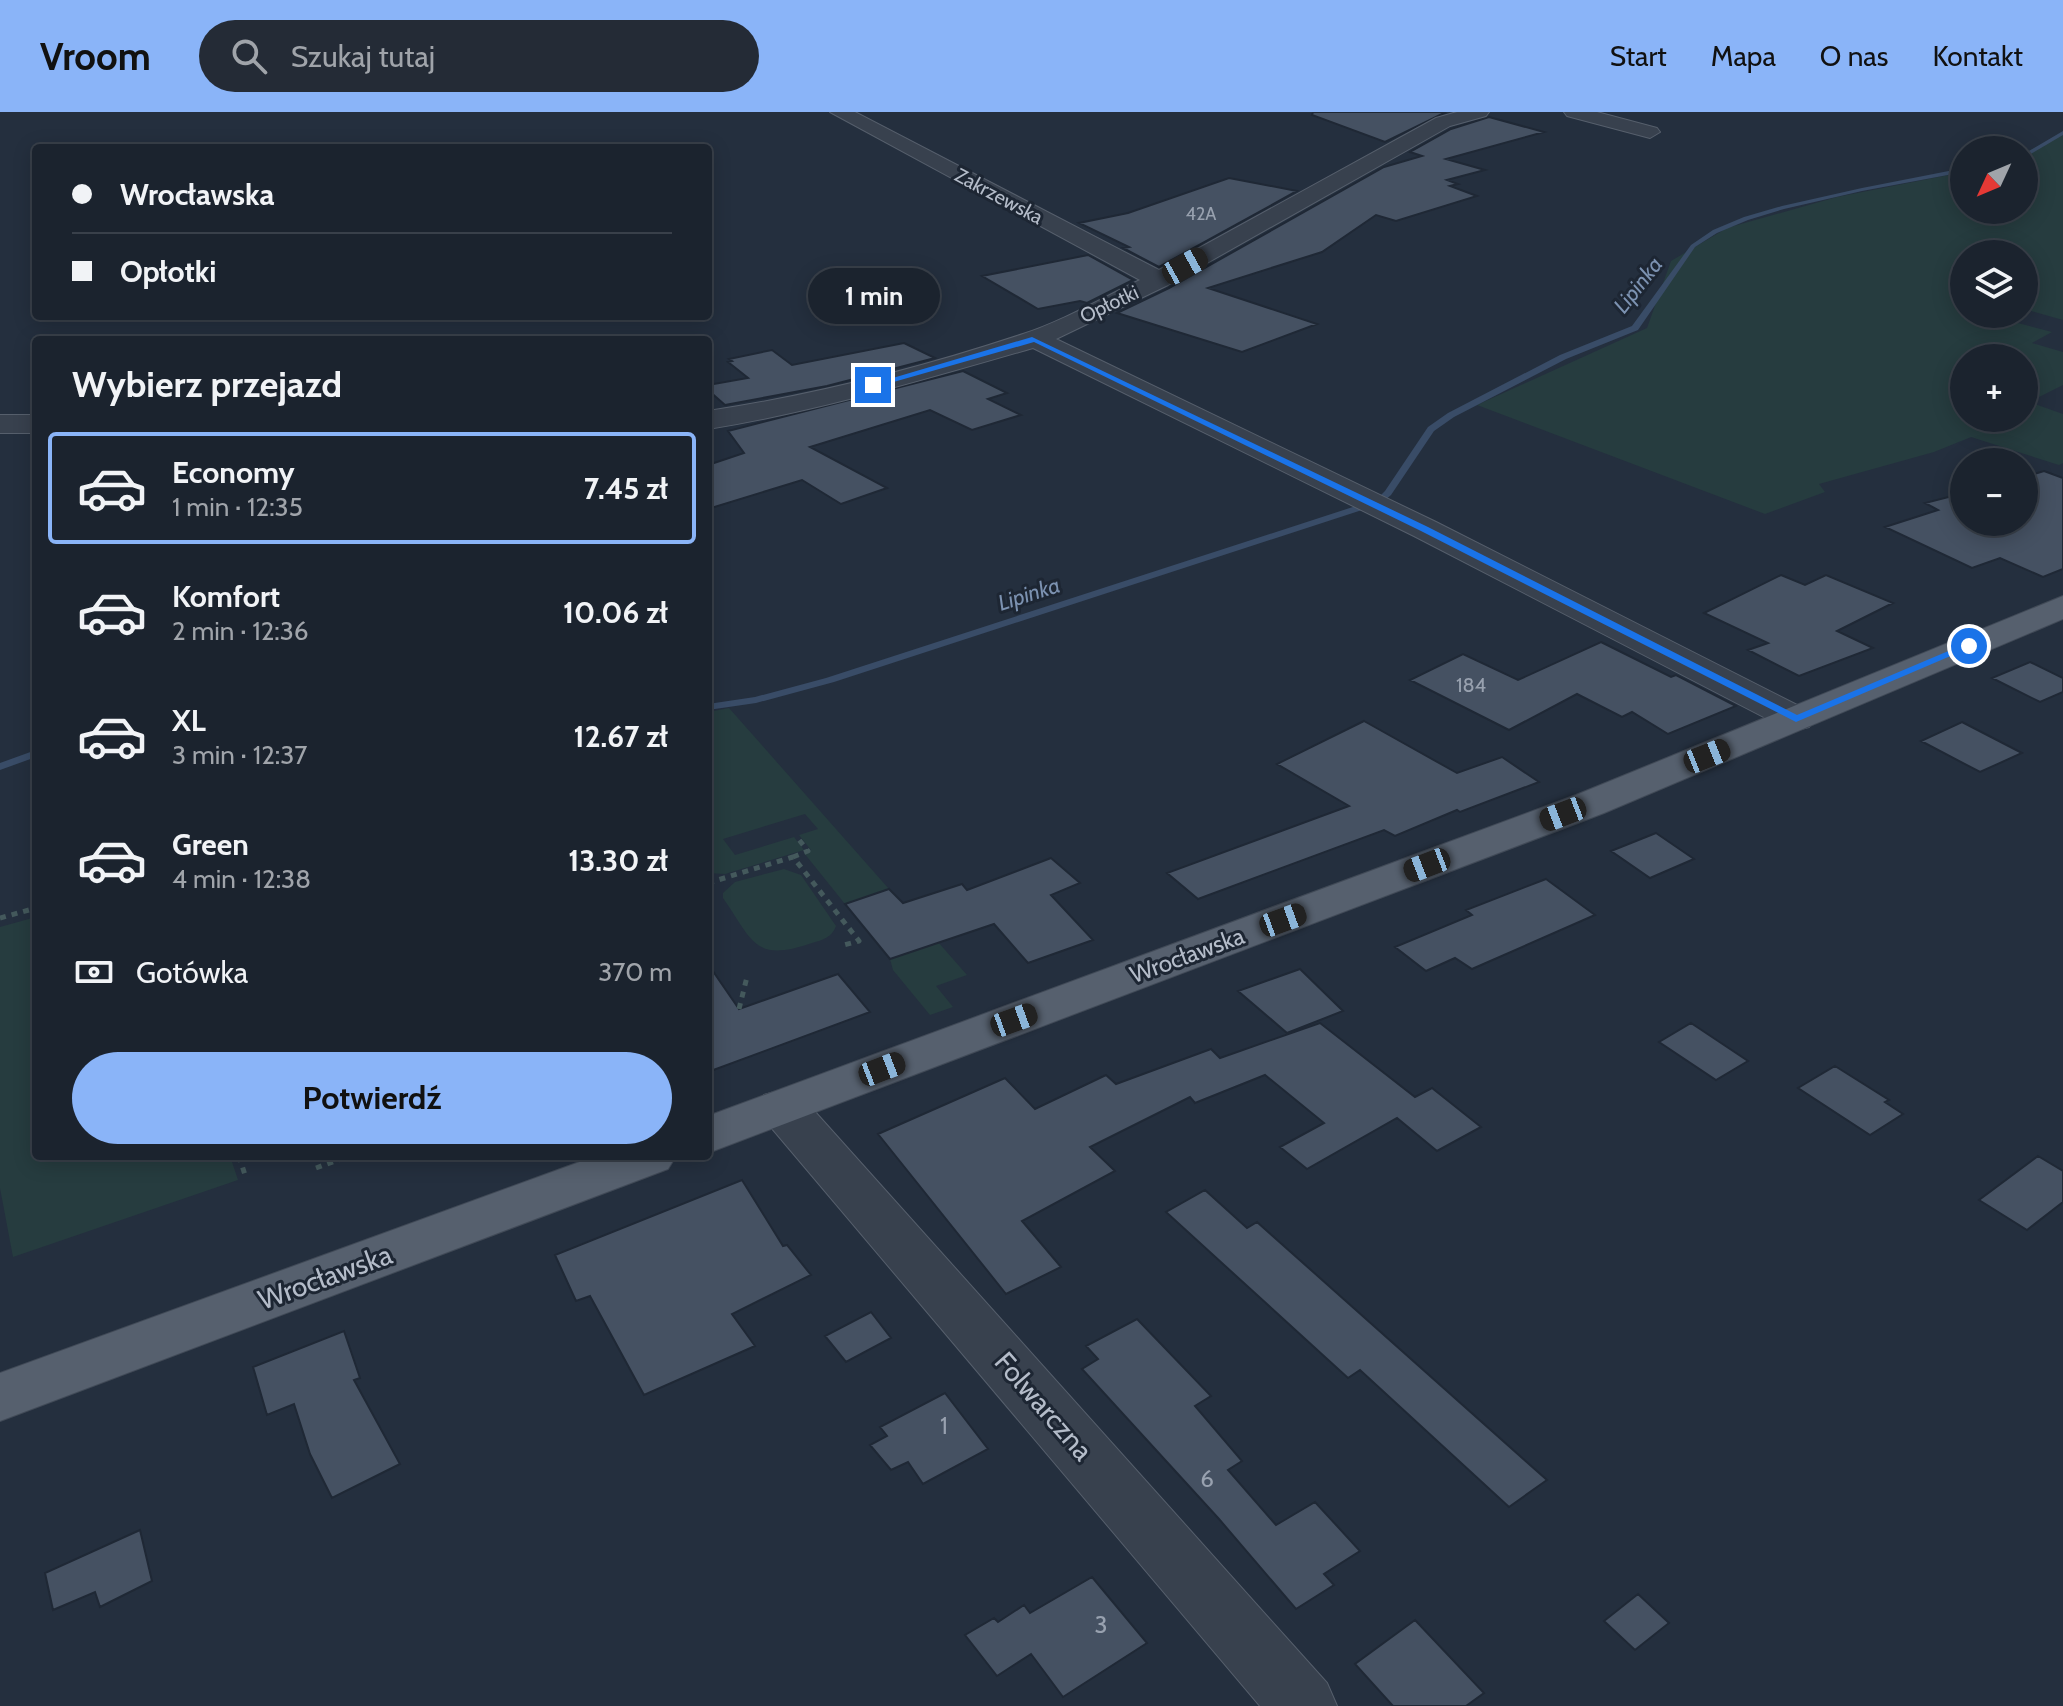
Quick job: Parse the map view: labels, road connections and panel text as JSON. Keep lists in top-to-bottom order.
{
  "streets": {
    "main road": ["Wrocławska"],
    "street": ["Zakrzewska", "Opłotki", "Folwarczna"]
  },
  "crossings": [
    ["Zakrzewska", "Opłotki"],
    ["Wrocławska", "Folwarczna"]
  ],
  "water": ["Lipinka"],
  "house_numbers": [
    "42A",
    "184",
    "1",
    "6",
    "3"
  ],
  "north": "bottom left",
  "page": {
    "header": "Vroom",
    "search": "Szukaj tutaj",
    "nav": [
      "Start",
      "Mapa",
      "O nas",
      "Kontakt"
    ],
    "map_buttons": ["+", "−"],
    "banner": ["Wrocławska", "Opłotki"],
    "bubble": "1 min",
    "heading": "Wybierz przejazd",
    "list": [
      {
        "name": "Economy",
        "note": "1 min · 12:35",
        "value": "7.45 zł"
      },
      {
        "name": "Komfort",
        "note": "2 min · 12:36",
        "value": "10.06 zł"
      },
      {
        "name": "XL",
        "note": "3 min · 12:37",
        "value": "12.67 zł"
      },
      {
        "name": "Green",
        "note": "4 min · 12:38",
        "value": "13.30 zł"
      }
    ],
    "pay": ["Gotówka", "370 m"],
    "buttons": "Potwierdź"
  }
}
